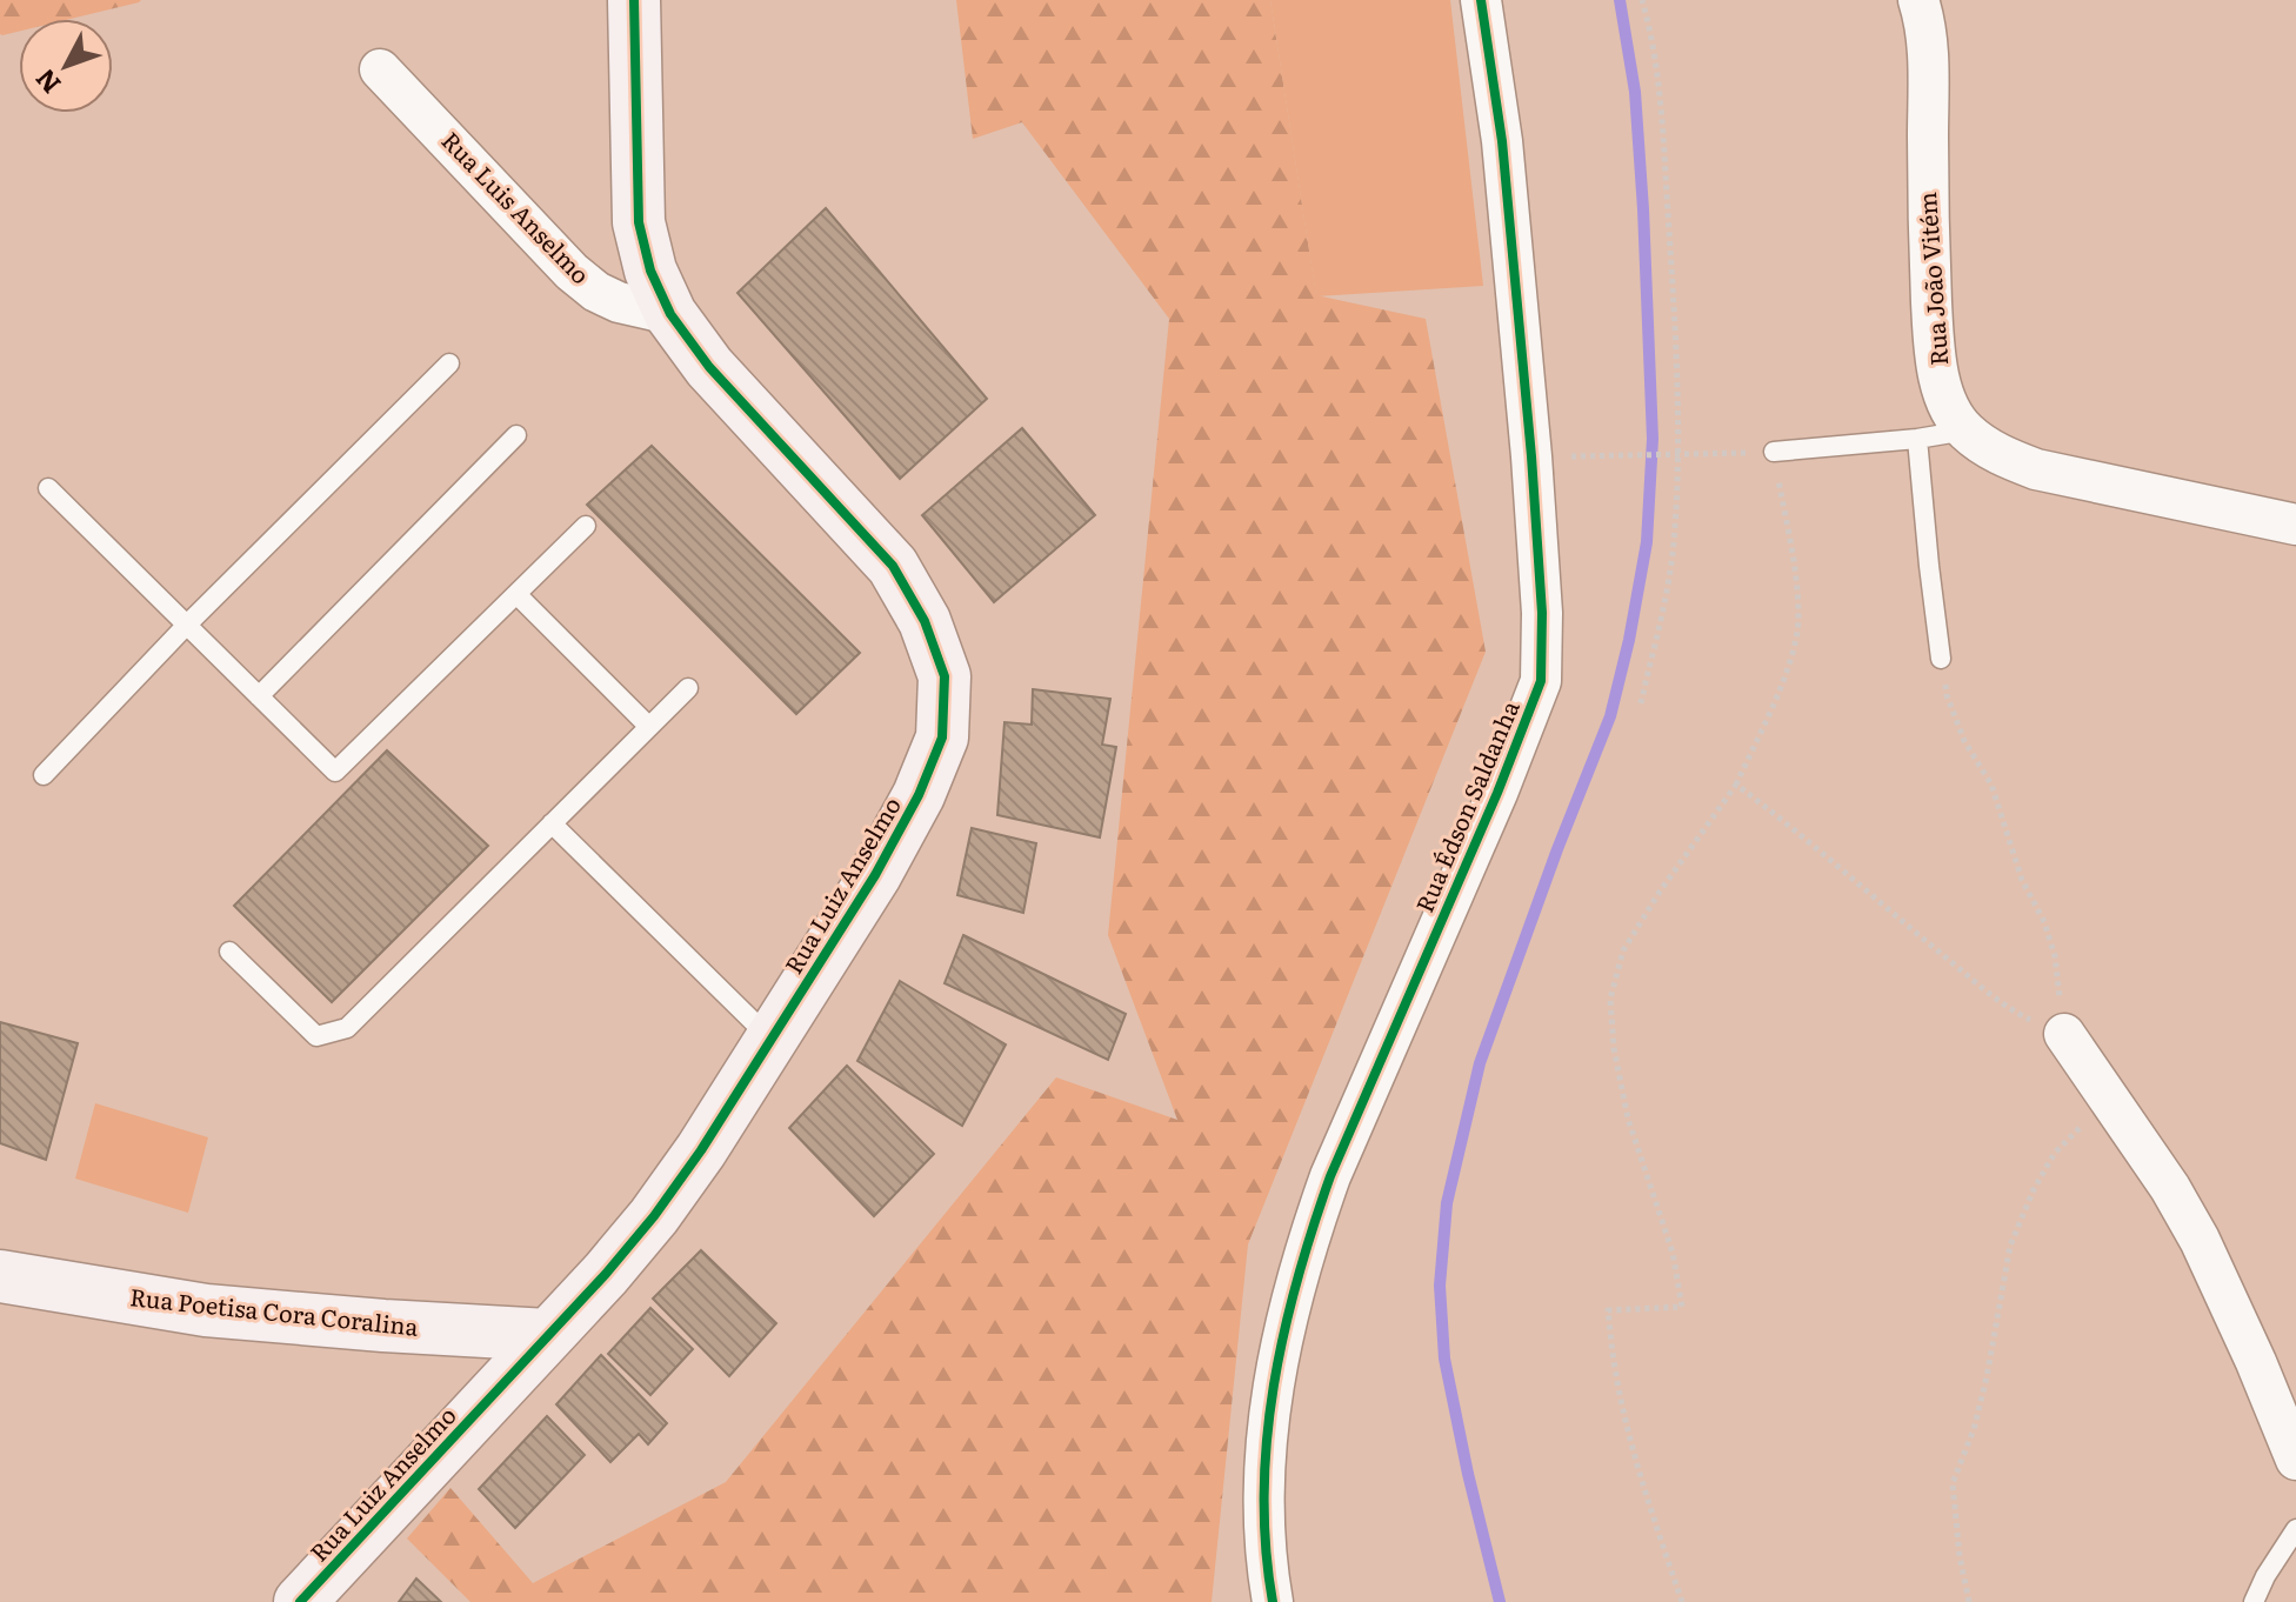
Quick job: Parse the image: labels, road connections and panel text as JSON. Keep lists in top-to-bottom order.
{
  "streets": {
    "street": [
      "Rua Luis Anselmo",
      "Rua João Vitém",
      "Rua Édson Saldanha",
      "Rua Luiz Anselmo",
      "Rua Poetisa Cora Coralina"
    ]
  },
  "crossings": [
    ["Rua Luis Anselmo", "Rua Luiz Anselmo"],
    ["Rua Luiz Anselmo", "Rua Poetisa Cora Coralina"]
  ],
  "north": "bottom left"
}
